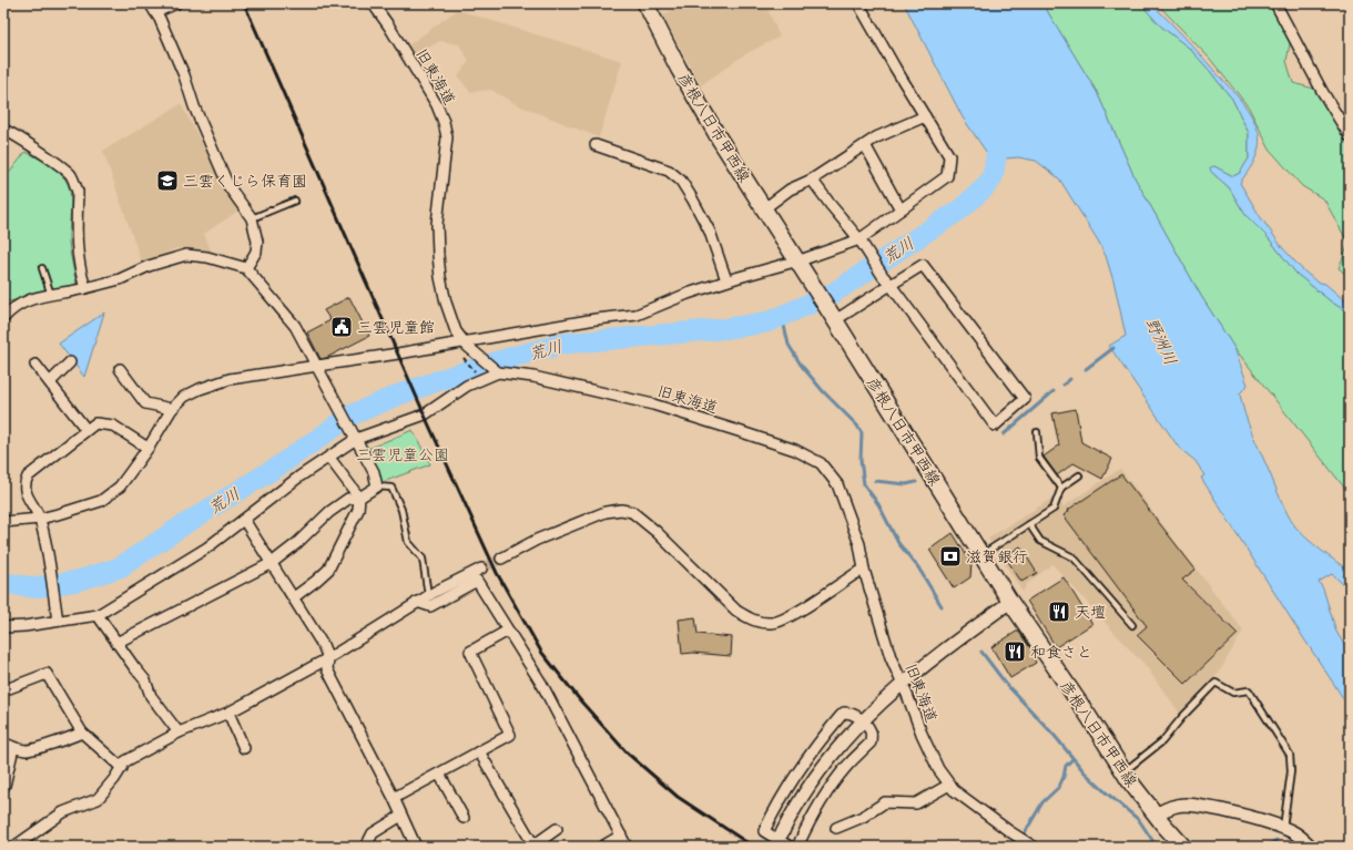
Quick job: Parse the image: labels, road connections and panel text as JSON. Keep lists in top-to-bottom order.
{
  "streets": {
    "main road": ["彦根八日市甲西線"],
    "street": ["旧東海道"]
  },
  "water": ["荒川", "野洲川"],
  "parks": ["三雲児童公園"],
  "places": {
    "school or university": ["三雲くじら保育園"],
    "public building": ["三雲児童館"],
    "bank": ["滋賀銀行"],
    "restaurant": ["天壇", "和食さと"]
  }
}
